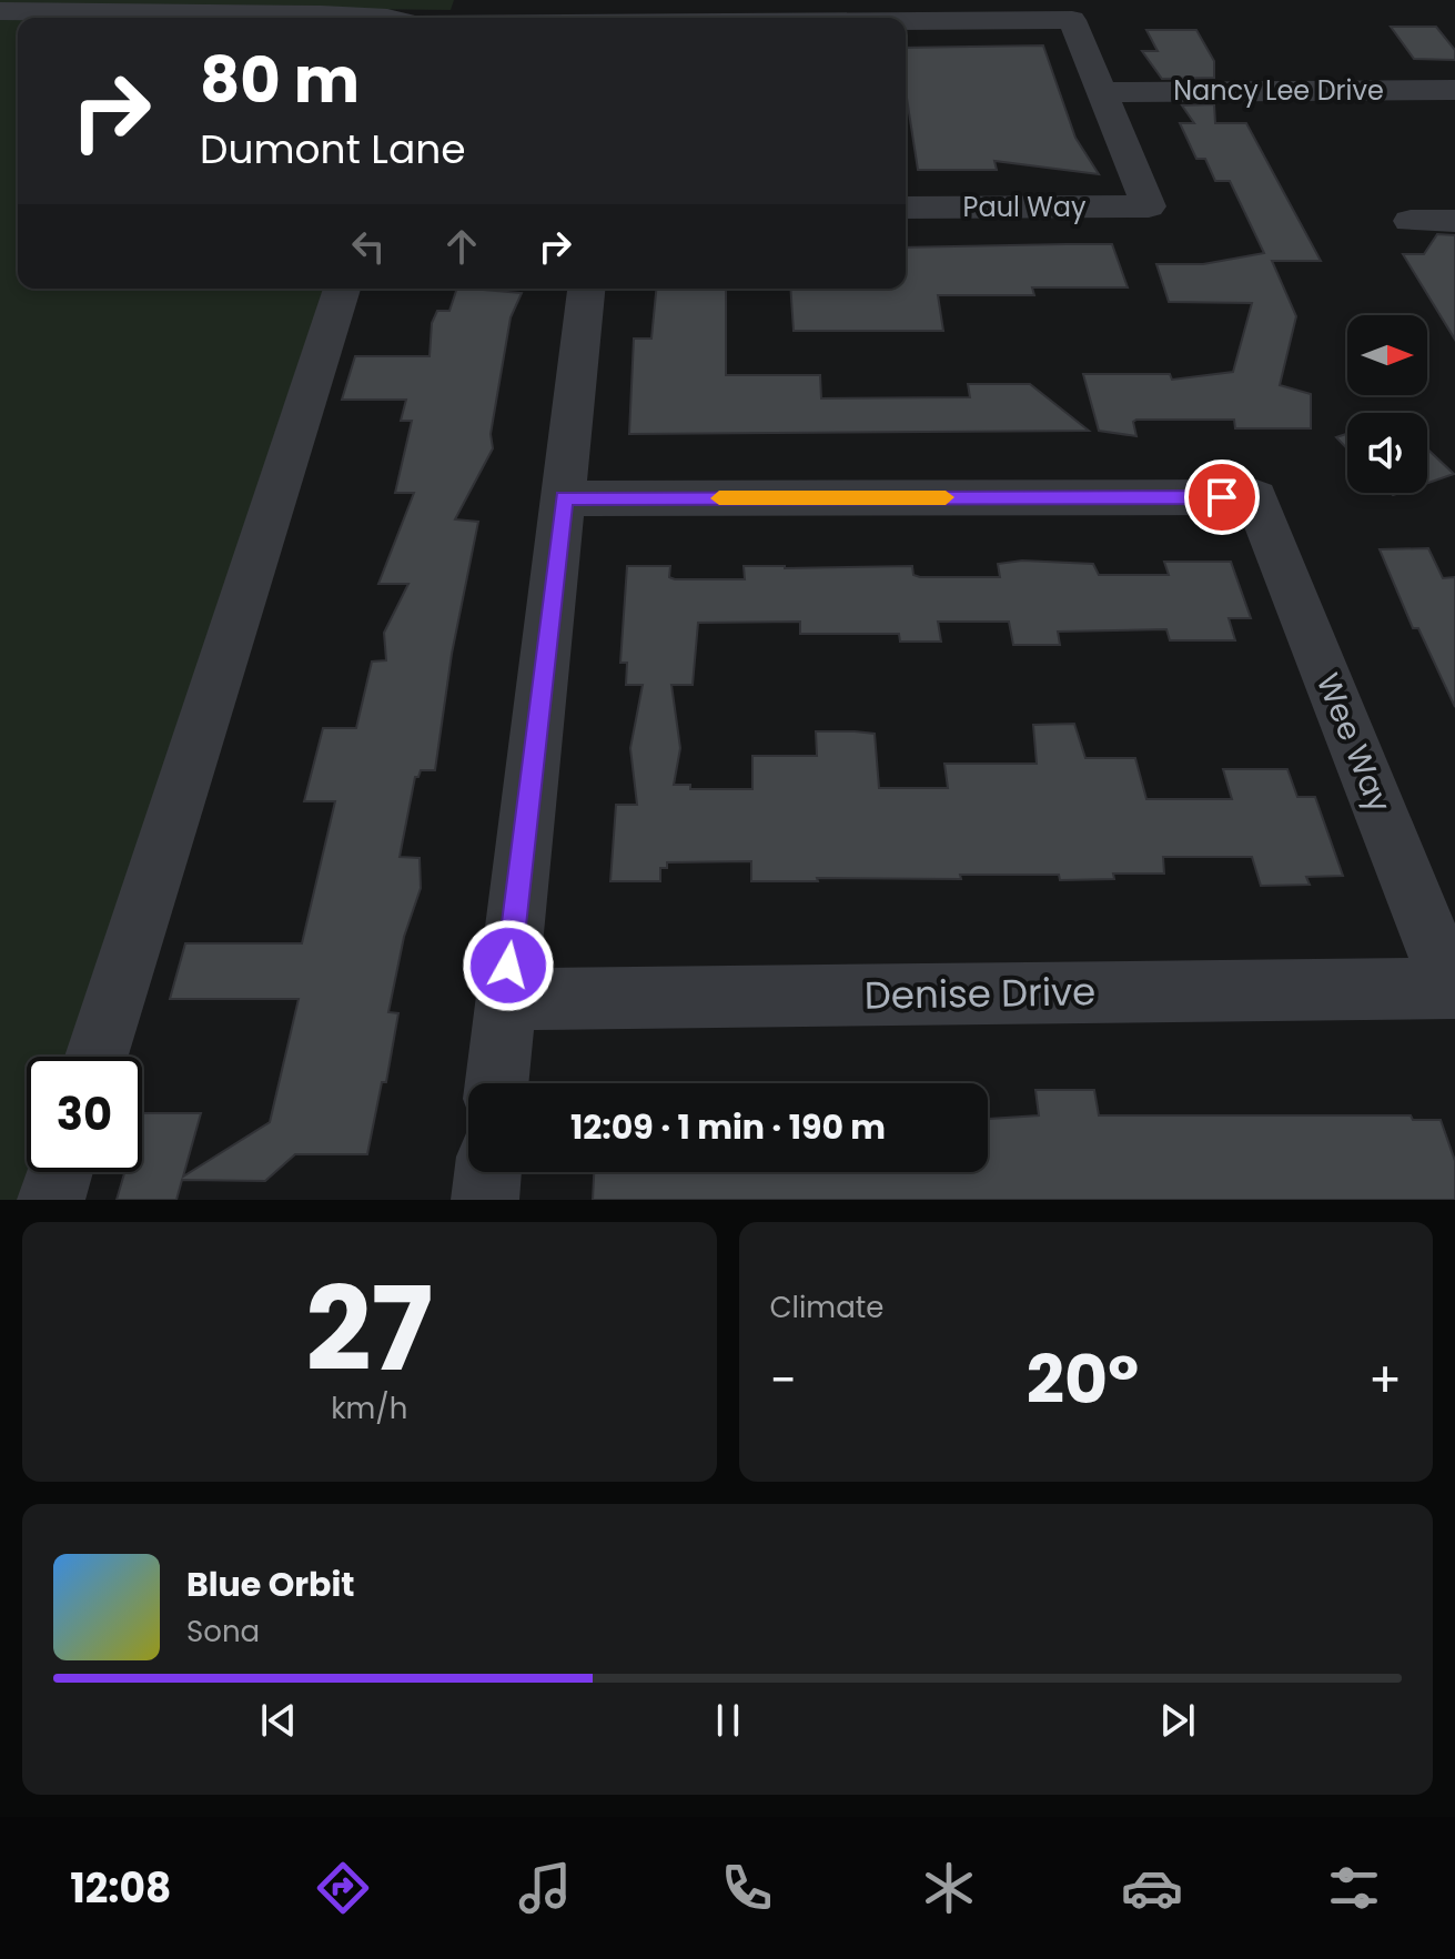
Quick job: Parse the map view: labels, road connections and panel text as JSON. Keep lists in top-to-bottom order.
{
  "streets": {
    "street": [
      "Nancy Lee Drive",
      "Paul Way",
      "Wee Way",
      "Denise Drive"
    ]
  },
  "crossings": [
    ["Nancy Lee Drive", "Paul Way"],
    ["Wee Way", "Denise Drive"]
  ],
  "north": "right",
  "page": {
    "turn": ["80 m", "Dumont Lane"],
    "limit": "30",
    "trip": "12:09 · 1 min · 190 m",
    "tile": [
      ["27", "km/h"],
      "Climate"
    ],
    "heat": ["−", "20°", "+"],
    "song": ["Blue Orbit", "Sona"],
    "tabs": "12:08"
  }
}
